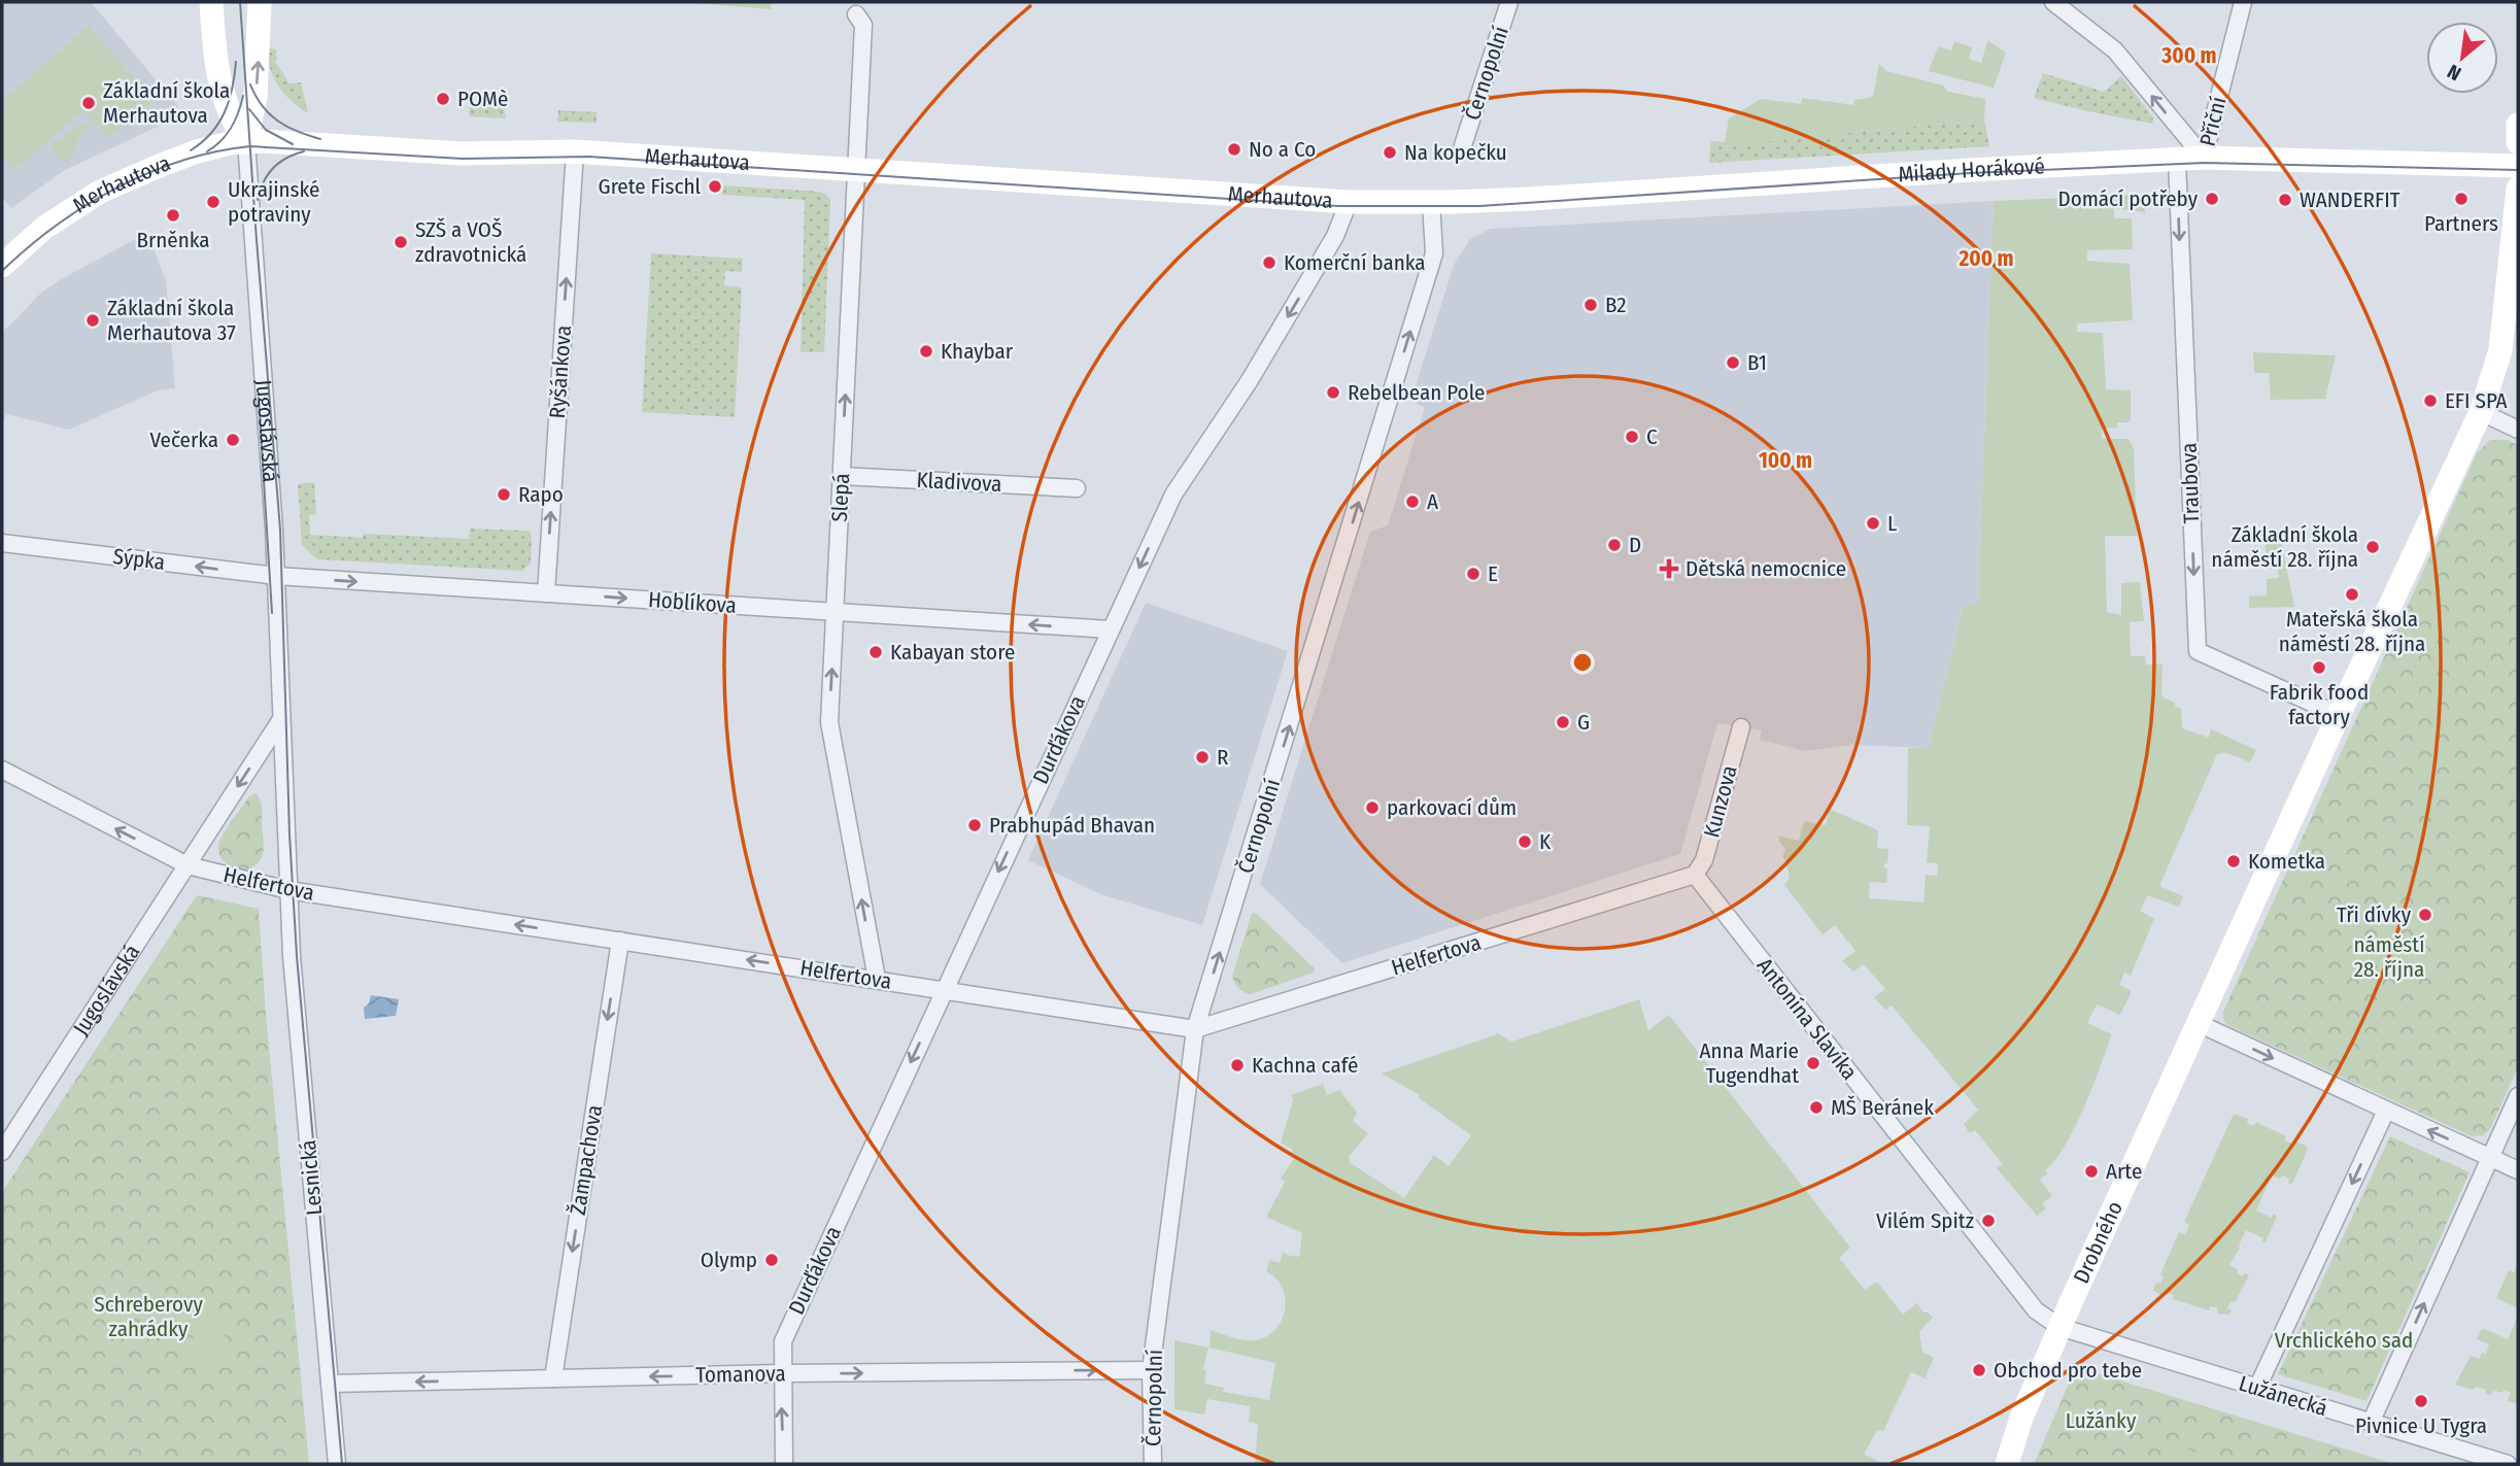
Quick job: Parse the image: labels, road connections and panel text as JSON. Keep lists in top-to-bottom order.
{
  "streets": {
    "street": [
      "Černopolní",
      "Příční",
      "Merhautova",
      "Milady Horákové",
      "Ryšánkova",
      "Jugoslávská",
      "Kladivova",
      "Traubova",
      "Slepá",
      "Sýpka",
      "Hoblíkova",
      "Durďákova",
      "Kunzova",
      "Helfertova",
      "Antonína Slavíka",
      "Žampachova",
      "Lesnická",
      "Drobného",
      "Tomanova",
      "Lužánecká"
    ]
  },
  "crossings": [
    ["Černopolní", "Merhautova"],
    ["Černopolní", "Milady Horákové"],
    ["Černopolní", "Helfertova"],
    ["Černopolní", "Tomanova"],
    ["Příční", "Milady Horákové"],
    ["Merhautova", "Milady Horákové"],
    ["Merhautova", "Ryšánkova"],
    ["Merhautova", "Jugoslávská"],
    ["Merhautova", "Slepá"],
    ["Merhautova", "Durďákova"],
    ["Milady Horákové", "Traubova"],
    ["Ryšánkova", "Hoblíkova"],
    ["Jugoslávská", "Sýpka"],
    ["Jugoslávská", "Hoblíkova"],
    ["Jugoslávská", "Helfertova"],
    ["Jugoslávská", "Lesnická"],
    ["Kladivova", "Slepá"],
    ["Slepá", "Hoblíkova"],
    ["Slepá", "Helfertova"],
    ["Sýpka", "Hoblíkova"],
    ["Hoblíkova", "Durďákova"],
    ["Durďákova", "Helfertova"],
    ["Durďákova", "Tomanova"],
    ["Kunzova", "Helfertova"],
    ["Kunzova", "Antonína Slavíka"],
    ["Helfertova", "Antonína Slavíka"],
    ["Helfertova", "Žampachova"],
    ["Helfertova", "Lesnická"],
    ["Antonína Slavíka", "Drobného"],
    ["Antonína Slavíka", "Lužánecká"],
    ["Žampachova", "Tomanova"],
    ["Lesnická", "Tomanova"],
    ["Drobného", "Lužánecká"]
  ],
  "one_way": [
    "Černopolní",
    "Ryšánkova",
    "Traubova",
    "Slepá",
    "Sýpka",
    "Durďákova",
    "Helfertova",
    "Žampachova"
  ],
  "parks": [
    "náměstí 28. října",
    "Schreberovy zahrádky",
    "Vrchlického sad",
    "Lužánky"
  ],
  "places": {
    "other": [
      "POMè",
      "Základní škola Merhautova",
      "No a Co",
      "Na kopečku",
      "Grete Fischl",
      "Domácí potřeby",
      "Partners",
      "WANDERFIT",
      "Ukrajinské potraviny",
      "Brněnka",
      "SZŠ a VOŠ zdravotnická",
      "Komerční banka",
      "B2",
      "Základní škola Merhautova 37",
      "Khaybar",
      "B1",
      "Rebelbean Pole",
      "EFI SPA",
      "C",
      "Večerka",
      "Rapo",
      "A",
      "L",
      "D",
      "Základní škola náměstí 28. října",
      "E",
      "Mateřská škola náměstí 28. října",
      "Kabayan store",
      "Fabrik food factory",
      "G",
      "R",
      "parkovací dům",
      "Prabhupád Bhavan",
      "K",
      "Kometka",
      "Tři dívky",
      "Anna Marie Tugendhat",
      "Kachna café",
      "MŠ Beránek",
      "Arte",
      "Vilém Spitz",
      "Olymp",
      "Obchod pro tebe",
      "Pivnice U Tygra"
    ],
    "health": ["Dětská nemocnice"]
  },
  "north": "bottom left",
  "rings": ["300 m", "200 m", "100 m"]
}
